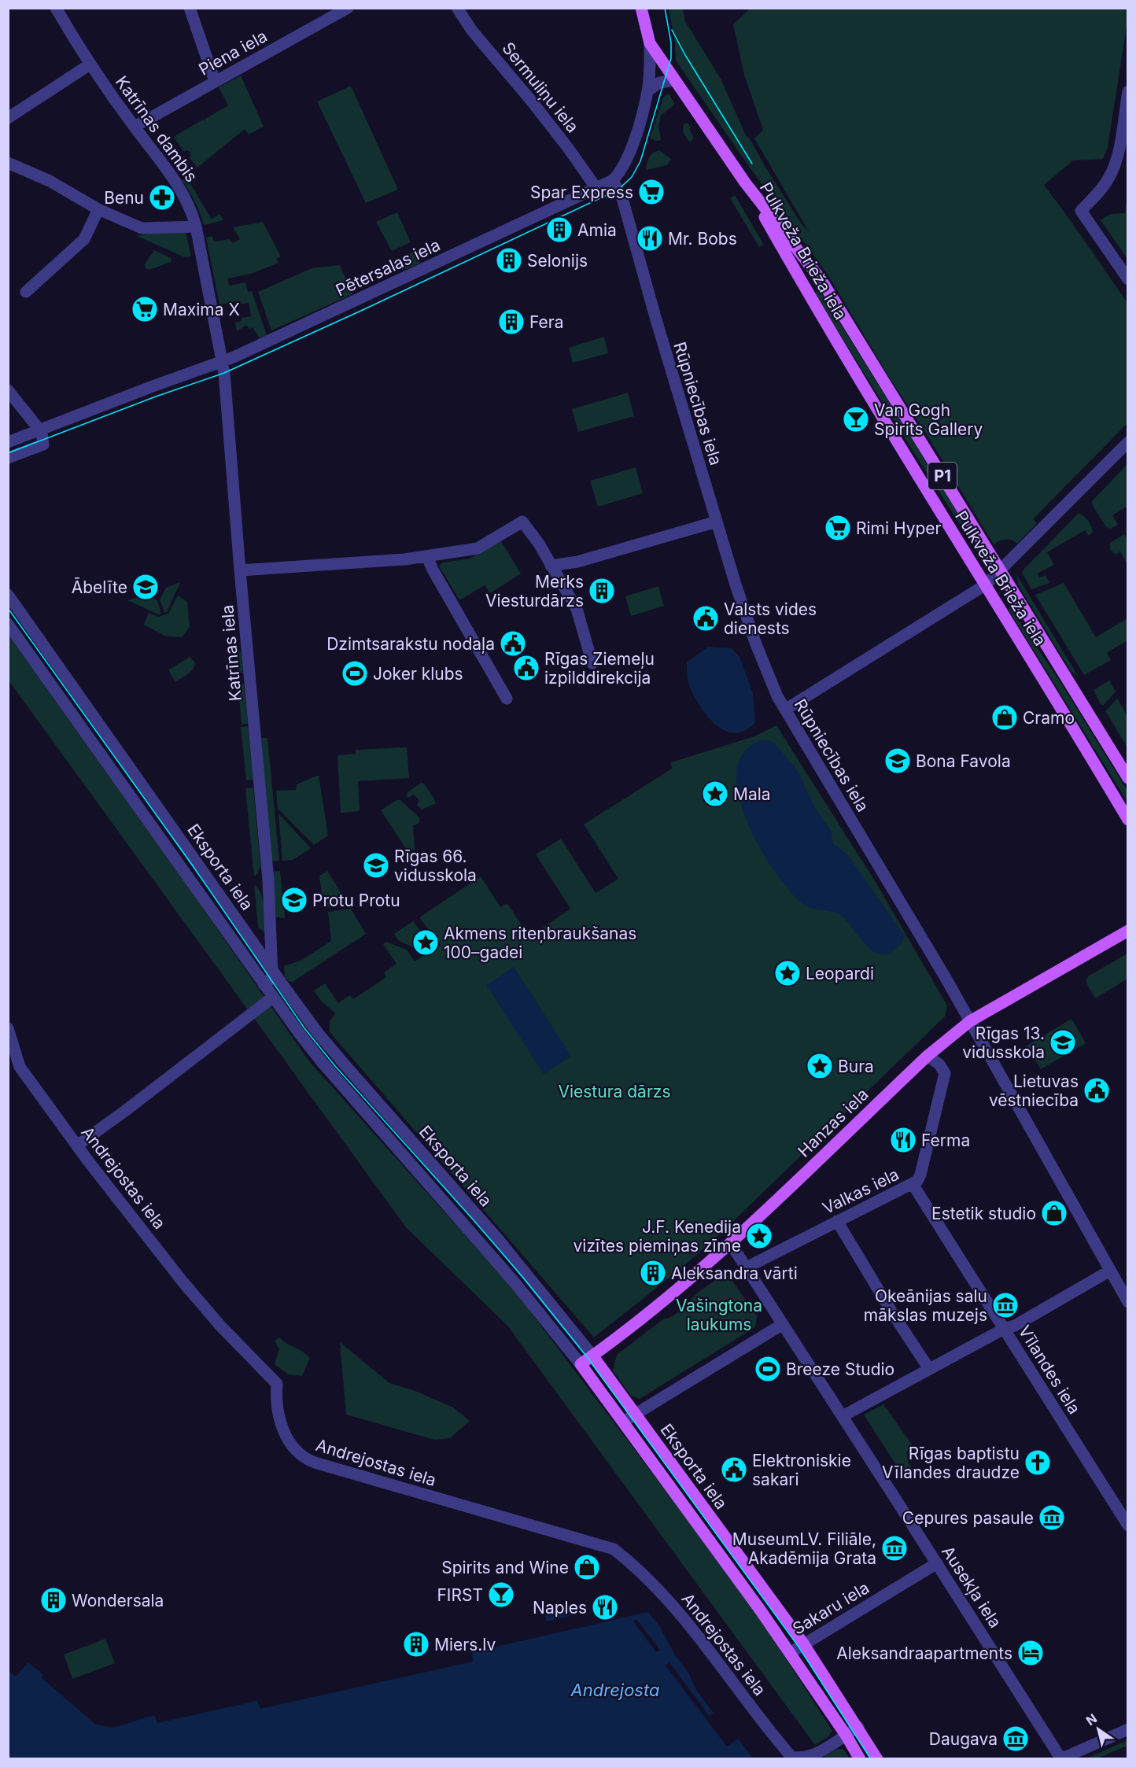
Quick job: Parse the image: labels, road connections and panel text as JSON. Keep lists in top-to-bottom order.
{
  "streets": {
    "main road": [
      "Pulkveža Brieža iela",
      "P1",
      "Eksporta iela",
      "Hanzas iela"
    ],
    "street": [
      "Piena iela",
      "Sermuliņu iela",
      "Katrīnas dambis",
      "Pētersalas iela",
      "Rūpniecības iela",
      "Katrīnas iela",
      "Andrejostas iela",
      "Valkas iela",
      "Vīlandes iela",
      "Ausekļa iela",
      "Sakaru iela"
    ]
  },
  "crossings": [
    ["Piena iela", "Katrīnas dambis"],
    ["Sermuliņu iela", "Pētersalas iela"],
    ["Katrīnas dambis", "Pētersalas iela"],
    ["Katrīnas dambis", "Katrīnas iela"],
    ["Pulkveža Brieža iela", "Pētersalas iela"],
    ["Pulkveža Brieža iela", "P1"],
    ["Pētersalas iela", "Rūpniecības iela"],
    ["Pētersalas iela", "P1"],
    ["Pētersalas iela", "Katrīnas iela"],
    ["Rūpniecības iela", "Hanzas iela"],
    ["Katrīnas iela", "Eksporta iela"],
    ["Eksporta iela", "Hanzas iela"],
    ["Eksporta iela", "Andrejostas iela"],
    ["Eksporta iela", "Sakaru iela"],
    ["Hanzas iela", "Valkas iela"],
    ["Hanzas iela", "Ausekļa iela"],
    ["Valkas iela", "Vīlandes iela"],
    ["Valkas iela", "Ausekļa iela"],
    ["Ausekļa iela", "Sakaru iela"]
  ],
  "water": ["Andrejosta"],
  "parks": ["Viestura dārzs", "Vašingtona laukums"],
  "places": {
    "supermarket": ["Spar Express", "Maxima X", "Rimi Hyper"],
    "pharmacy": ["Benu"],
    "building": [
      "Amia",
      "Selonijs",
      "Fera",
      "Merks Viesturdārzs",
      "Aleksandra vārti",
      "Wondersala",
      "Miers.lv"
    ],
    "restaurant": ["Mr. Bobs", "Ferma", "Naples"],
    "bar": ["Van Gogh Spirits Gallery", "FIRST"],
    "school or university": [
      "Ābelīte",
      "Bona Favola",
      "Rīgas 66. vidusskola",
      "Protu Protu",
      "Rīgas 13. vidusskola"
    ],
    "public building": [
      "Valsts vides dienests",
      "Dzimtsarakstu nodaļa",
      "Rīgas Ziemeļu izpilddirekcija",
      "Lietuvas vēstniecība",
      "Elektroniskie sakari"
    ],
    "sports": ["Joker klubs", "Breeze Studio"],
    "shop": ["Cramo", "Estetik studio", "Spirits and Wine"],
    "place": [
      "Mala",
      "Akmens riteņbraukšanas 100–gadei",
      "Leopardi",
      "Bura",
      "J.F. Kenedija vizītes piemiņas zīme"
    ],
    "museum": [
      "Okeānijas salu mākslas muzejs",
      "Cepures pasaule",
      "MuseumLV. Filiāle, Akadēmija Grata",
      "Daugava"
    ],
    "church": ["Rīgas baptistu Vīlandes draudze"],
    "hotel": ["Aleksandraapartments"]
  },
  "north": "top left"
}
